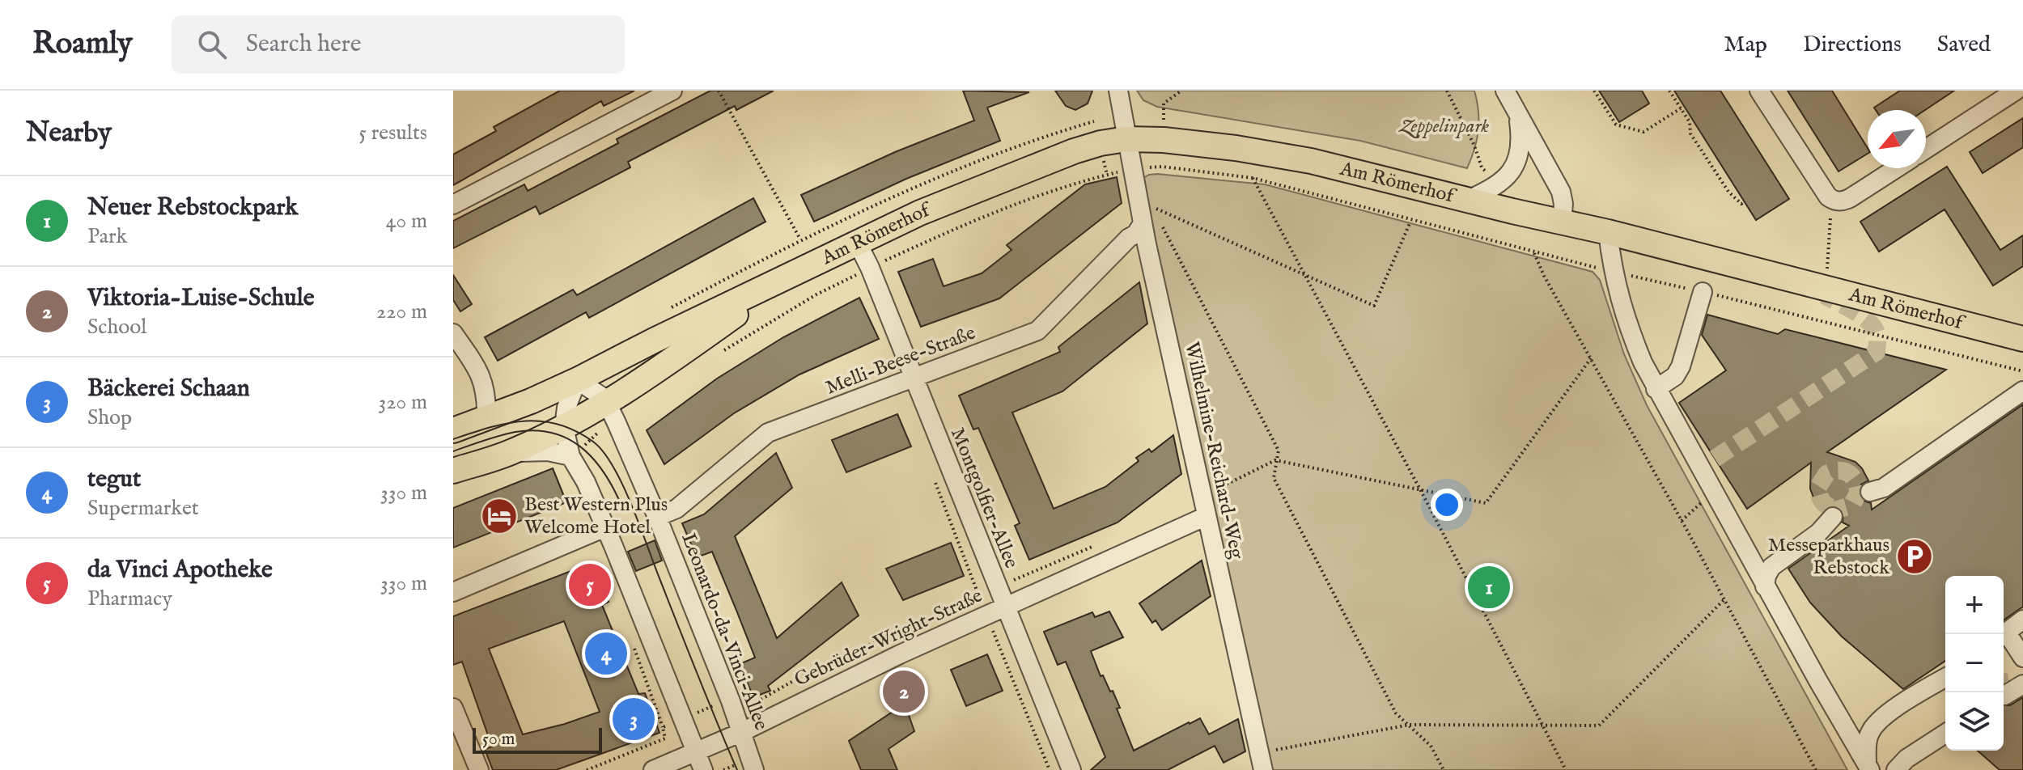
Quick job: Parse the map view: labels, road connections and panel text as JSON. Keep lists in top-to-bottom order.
{
  "streets": {
    "main road": ["Am Römerhof"],
    "street": [
      "Melli-Beese-Straße",
      "Wilhelmine-Reichard-Weg",
      "Montgolfier-Allee",
      "Leonardo-da-Vinci-Allee",
      "Gebrüder-Wright-Straße"
    ]
  },
  "crossings": [
    ["Am Römerhof", "Wilhelmine-Reichard-Weg"],
    ["Am Römerhof", "Montgolfier-Allee"],
    ["Am Römerhof", "Leonardo-da-Vinci-Allee"],
    ["Melli-Beese-Straße", "Wilhelmine-Reichard-Weg"],
    ["Melli-Beese-Straße", "Montgolfier-Allee"],
    ["Melli-Beese-Straße", "Leonardo-da-Vinci-Allee"],
    ["Wilhelmine-Reichard-Weg", "Gebrüder-Wright-Straße"],
    ["Montgolfier-Allee", "Gebrüder-Wright-Straße"],
    ["Leonardo-da-Vinci-Allee", "Gebrüder-Wright-Straße"]
  ],
  "parks": ["Zeppelinpark"],
  "places": {
    "hotel": ["Best Western Plus Welcome Hotel"],
    "parking": ["Messeparkhaus Rebstock"]
  },
  "scale_bar": "50 m",
  "north": "bottom left",
  "page": {
    "header": "Roamly",
    "search": "Search here",
    "nav": ["Map", "Directions", "Saved"],
    "heading": ["Nearby", "5 results"],
    "list": [
      {
        "mark": "1",
        "name": "Neuer Rebstockpark",
        "note": "Park",
        "value": "40 m"
      },
      {
        "mark": "2",
        "name": "Viktoria-Luise-Schule",
        "note": "School",
        "value": "220 m"
      },
      {
        "mark": "3",
        "name": "Bäckerei Schaan",
        "note": "Shop",
        "value": "320 m"
      },
      {
        "mark": "4",
        "name": "tegut",
        "note": "Supermarket",
        "value": "330 m"
      },
      {
        "mark": "5",
        "name": "da Vinci Apotheke",
        "note": "Pharmacy",
        "value": "330 m"
      }
    ],
    "pins": [
      "5",
      "1",
      "4",
      "2",
      "3"
    ],
    "map_buttons": ["+", "−"],
    "scale": "50 m"
  }
}
